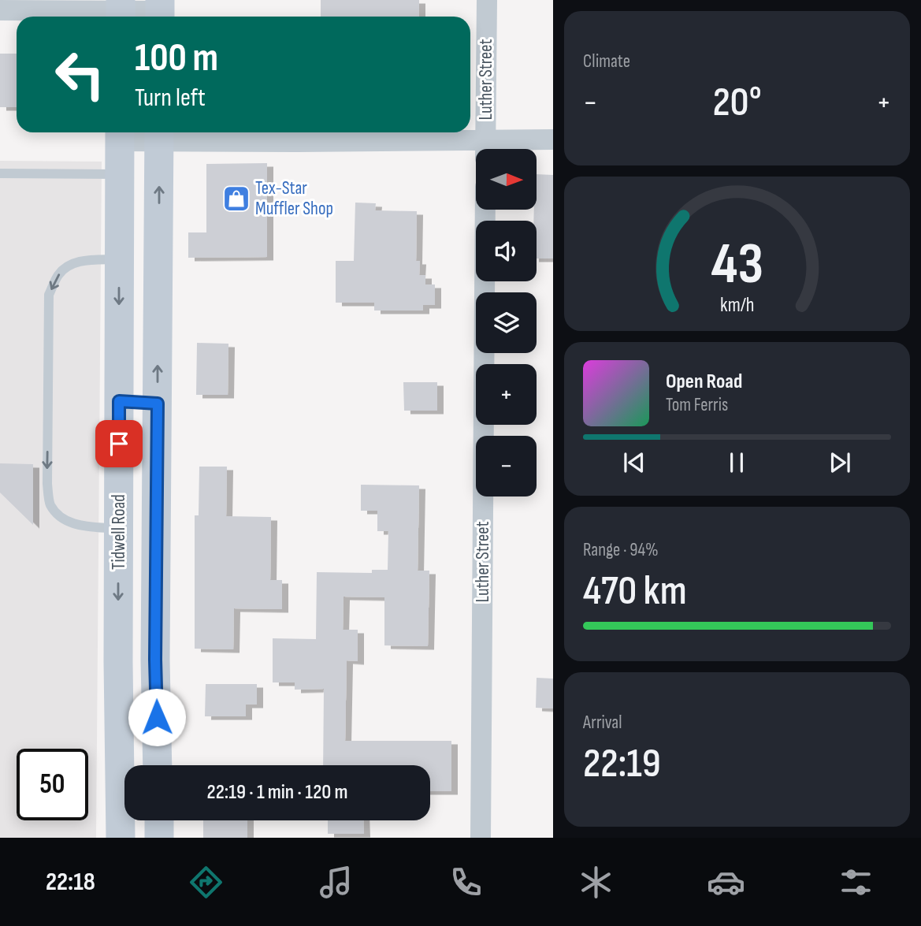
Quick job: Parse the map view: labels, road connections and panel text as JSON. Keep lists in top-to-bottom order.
{
  "streets": {
    "main road": ["Tidwell Road"],
    "street": ["Luther Street"]
  },
  "places": {
    "shop": ["Tex-Star Muffler Shop"]
  },
  "north": "right",
  "page": {
    "tile": [
      "Climate",
      ["Range · 94%", "470 km"],
      ["Arrival", "22:19"]
    ],
    "turn": ["100 m", "Turn left"],
    "heat": ["−", "20°", "+"],
    "map_buttons": ["+", "−"],
    "song": ["Open Road", "Tom Ferris"],
    "limit": "50",
    "trip": "22:19 · 1 min · 120 m",
    "tabs": "22:18",
    "gauge": ["43", "km/h"]
  }
}
